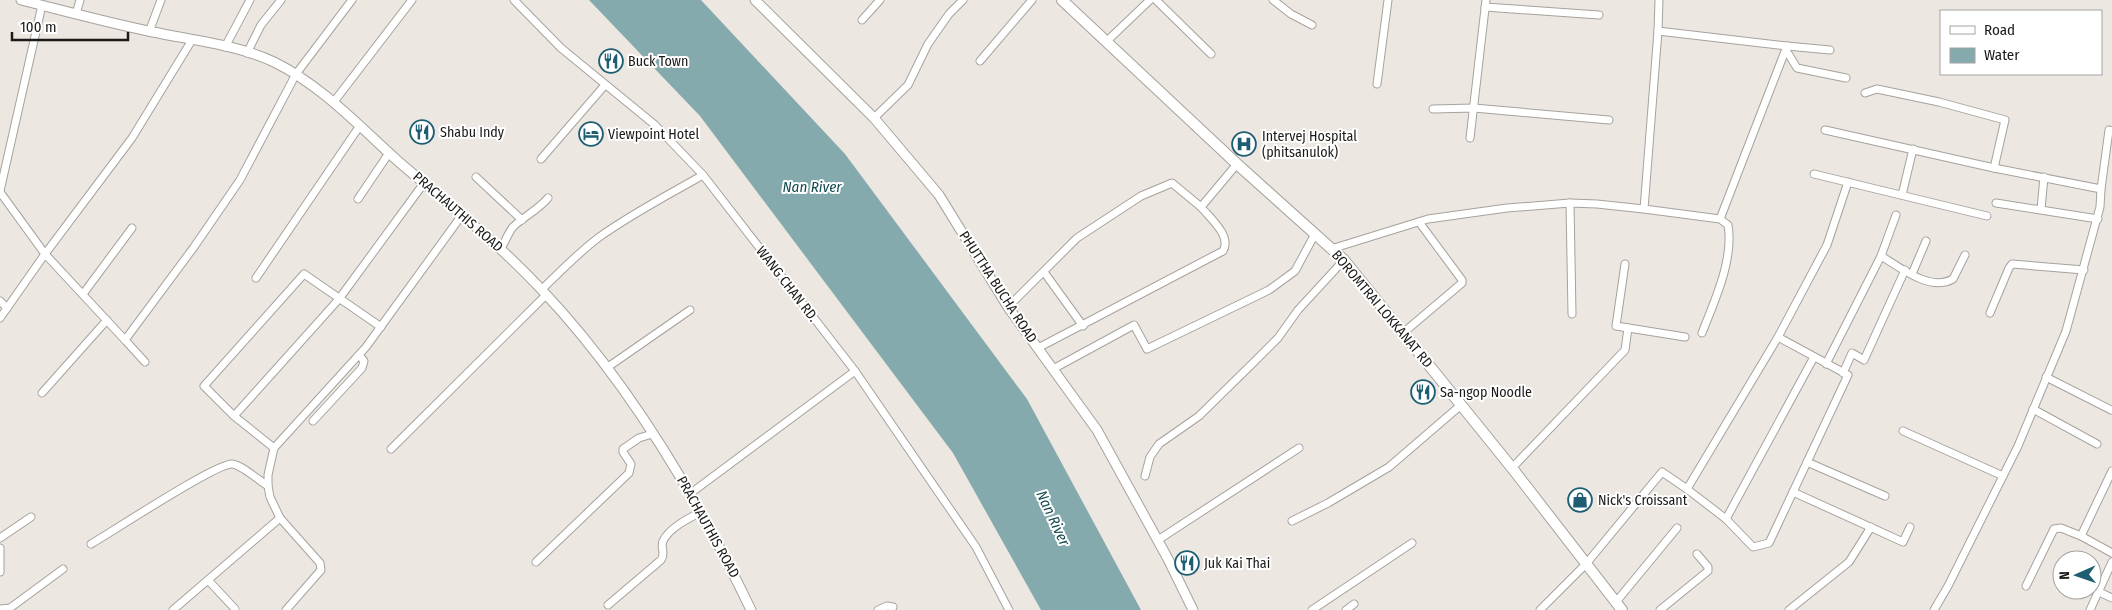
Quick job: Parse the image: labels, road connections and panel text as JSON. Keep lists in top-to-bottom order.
{
  "streets": {
    "main road": ["BOROMTRAI LOKKANAT RD"],
    "street": ["PRACHAUTHIS ROAD", "WANG CHAN RD.", "PHUTTHA BUCHA ROAD"]
  },
  "water": ["Nan River"],
  "places": {
    "restaurant": [
      "Buck Town",
      "Shabu Indy",
      "Sa-ngop Noodle",
      "Juk Kai Thai"
    ],
    "hotel": ["Viewpoint Hotel"],
    "hospital": ["Intervej Hospital (phitsanulok)"],
    "shop": ["Nick's Croissant"]
  },
  "legend": ["Road", "Water"],
  "scale_bar": "100 m",
  "north": "left"
}
